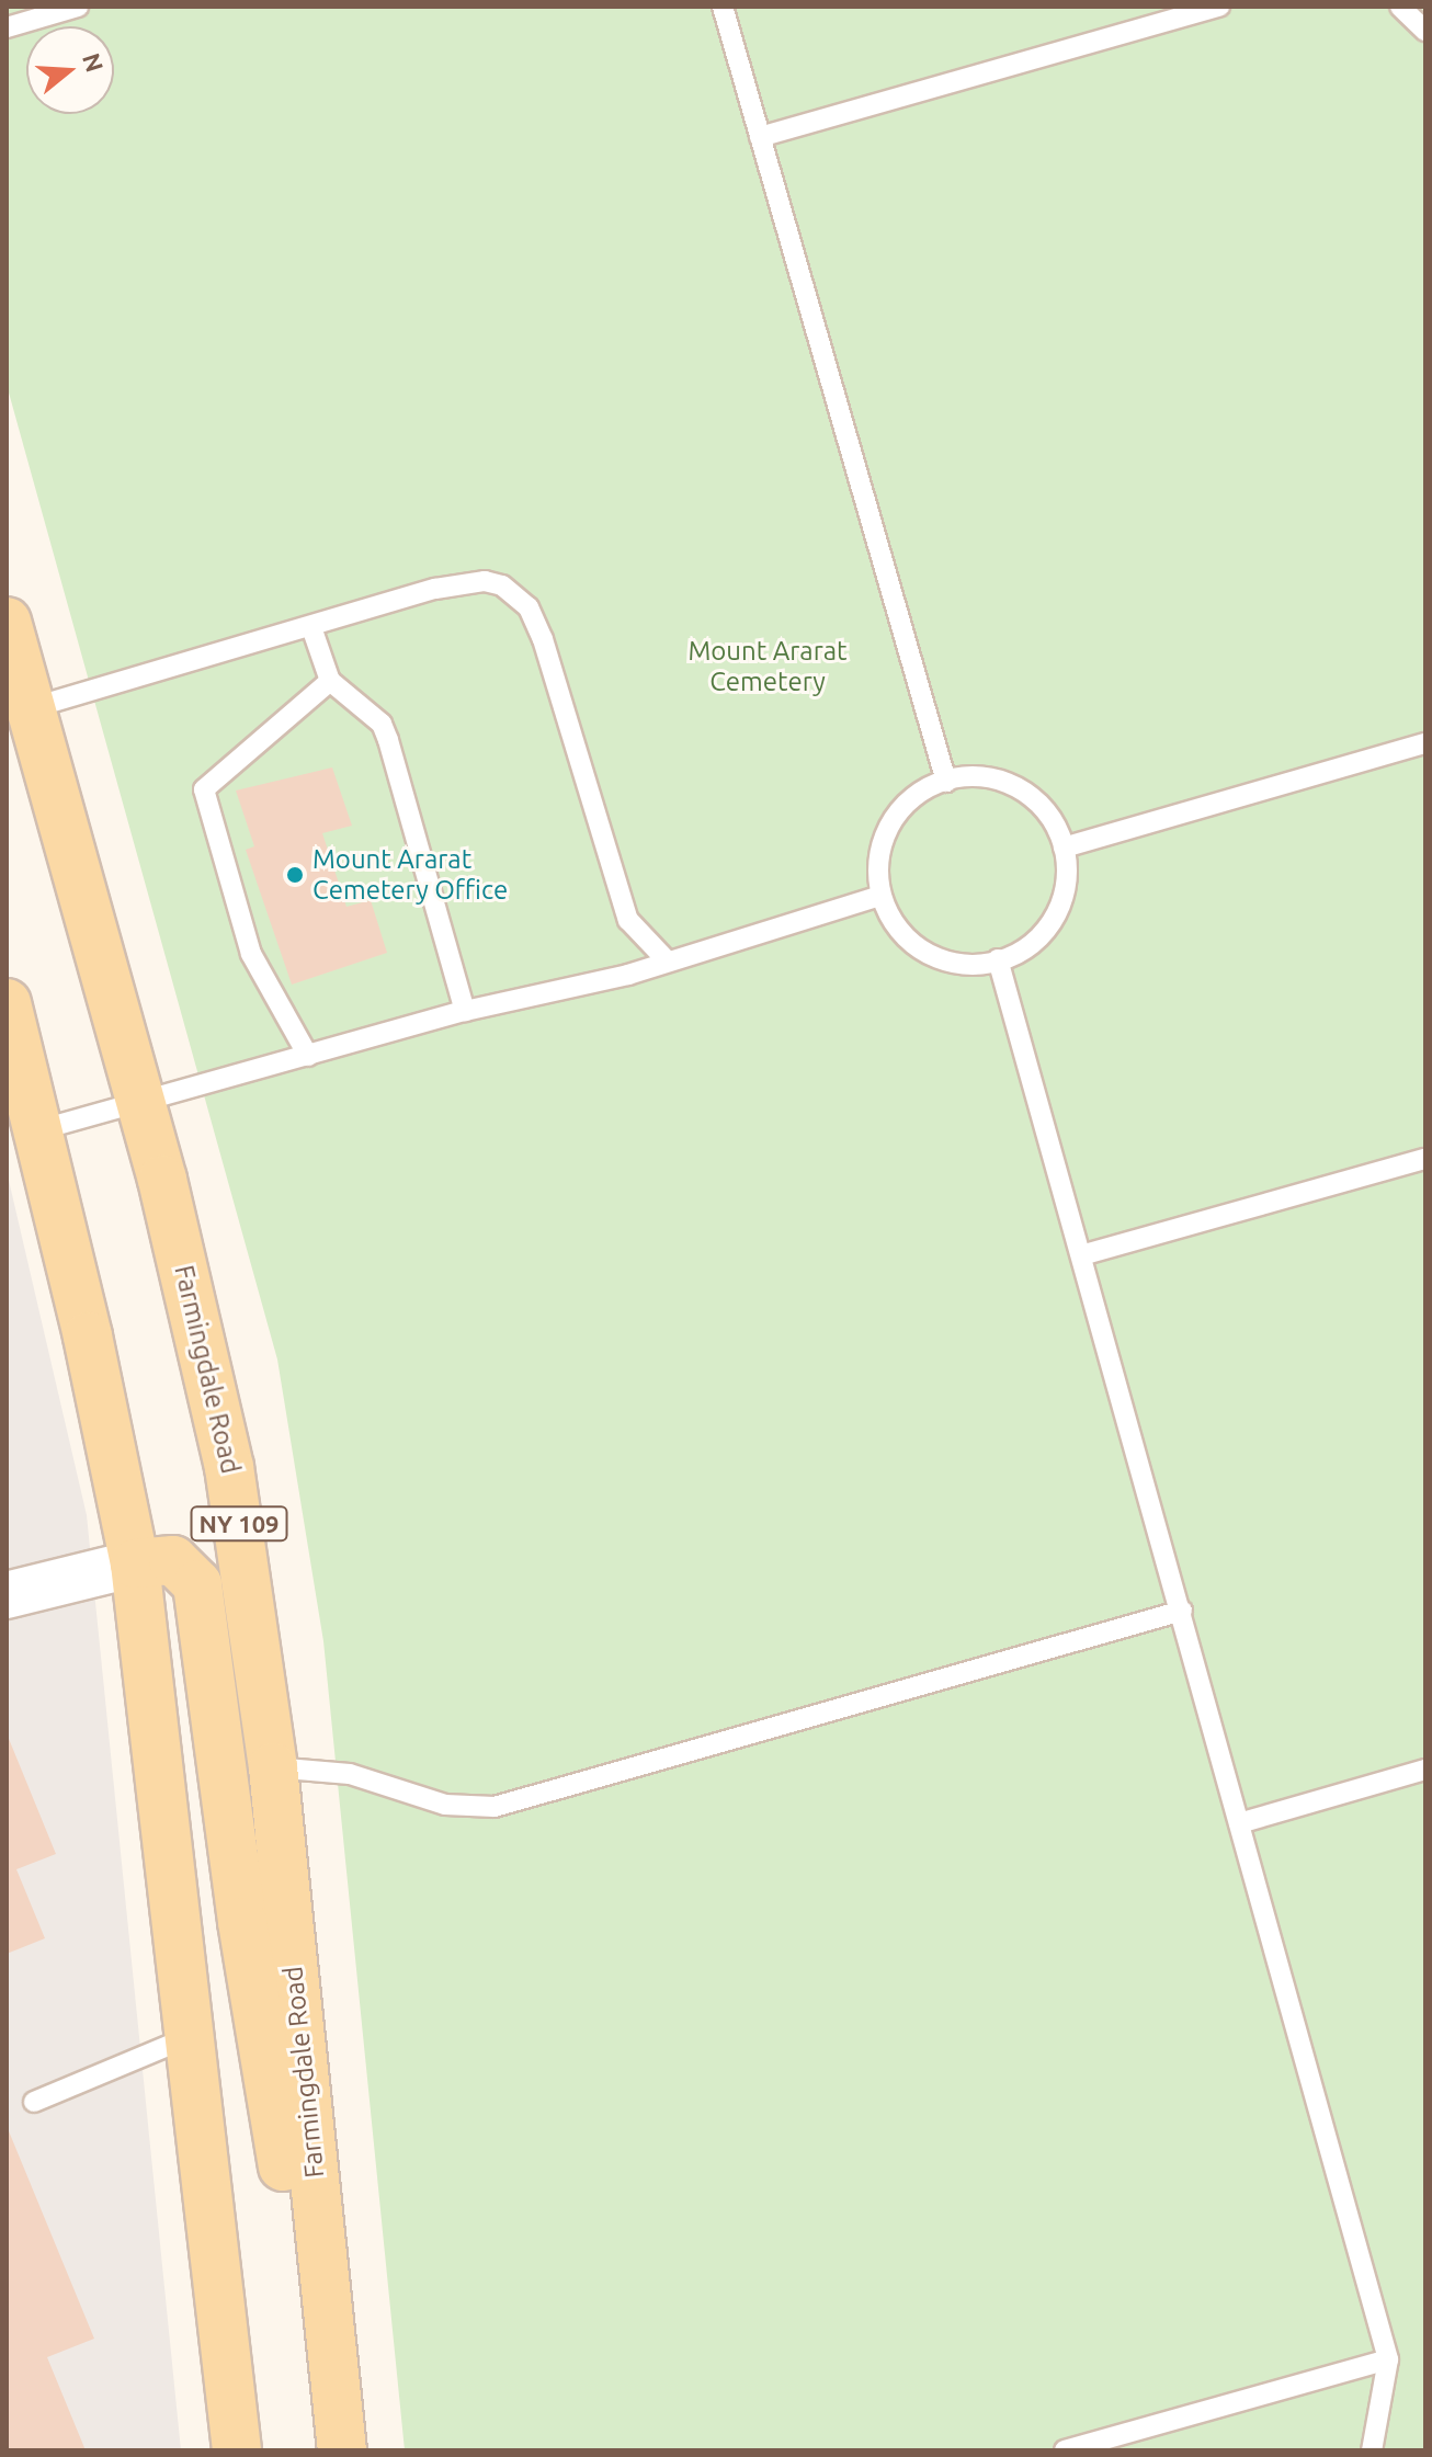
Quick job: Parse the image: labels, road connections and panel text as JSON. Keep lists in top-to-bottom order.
{
  "streets": {
    "main road": ["Farmingdale Road", "NY 109"]
  },
  "parks": ["Mount Ararat Cemetery"],
  "places": ["Mount Ararat Cemetery Office"],
  "north": "right"
}
